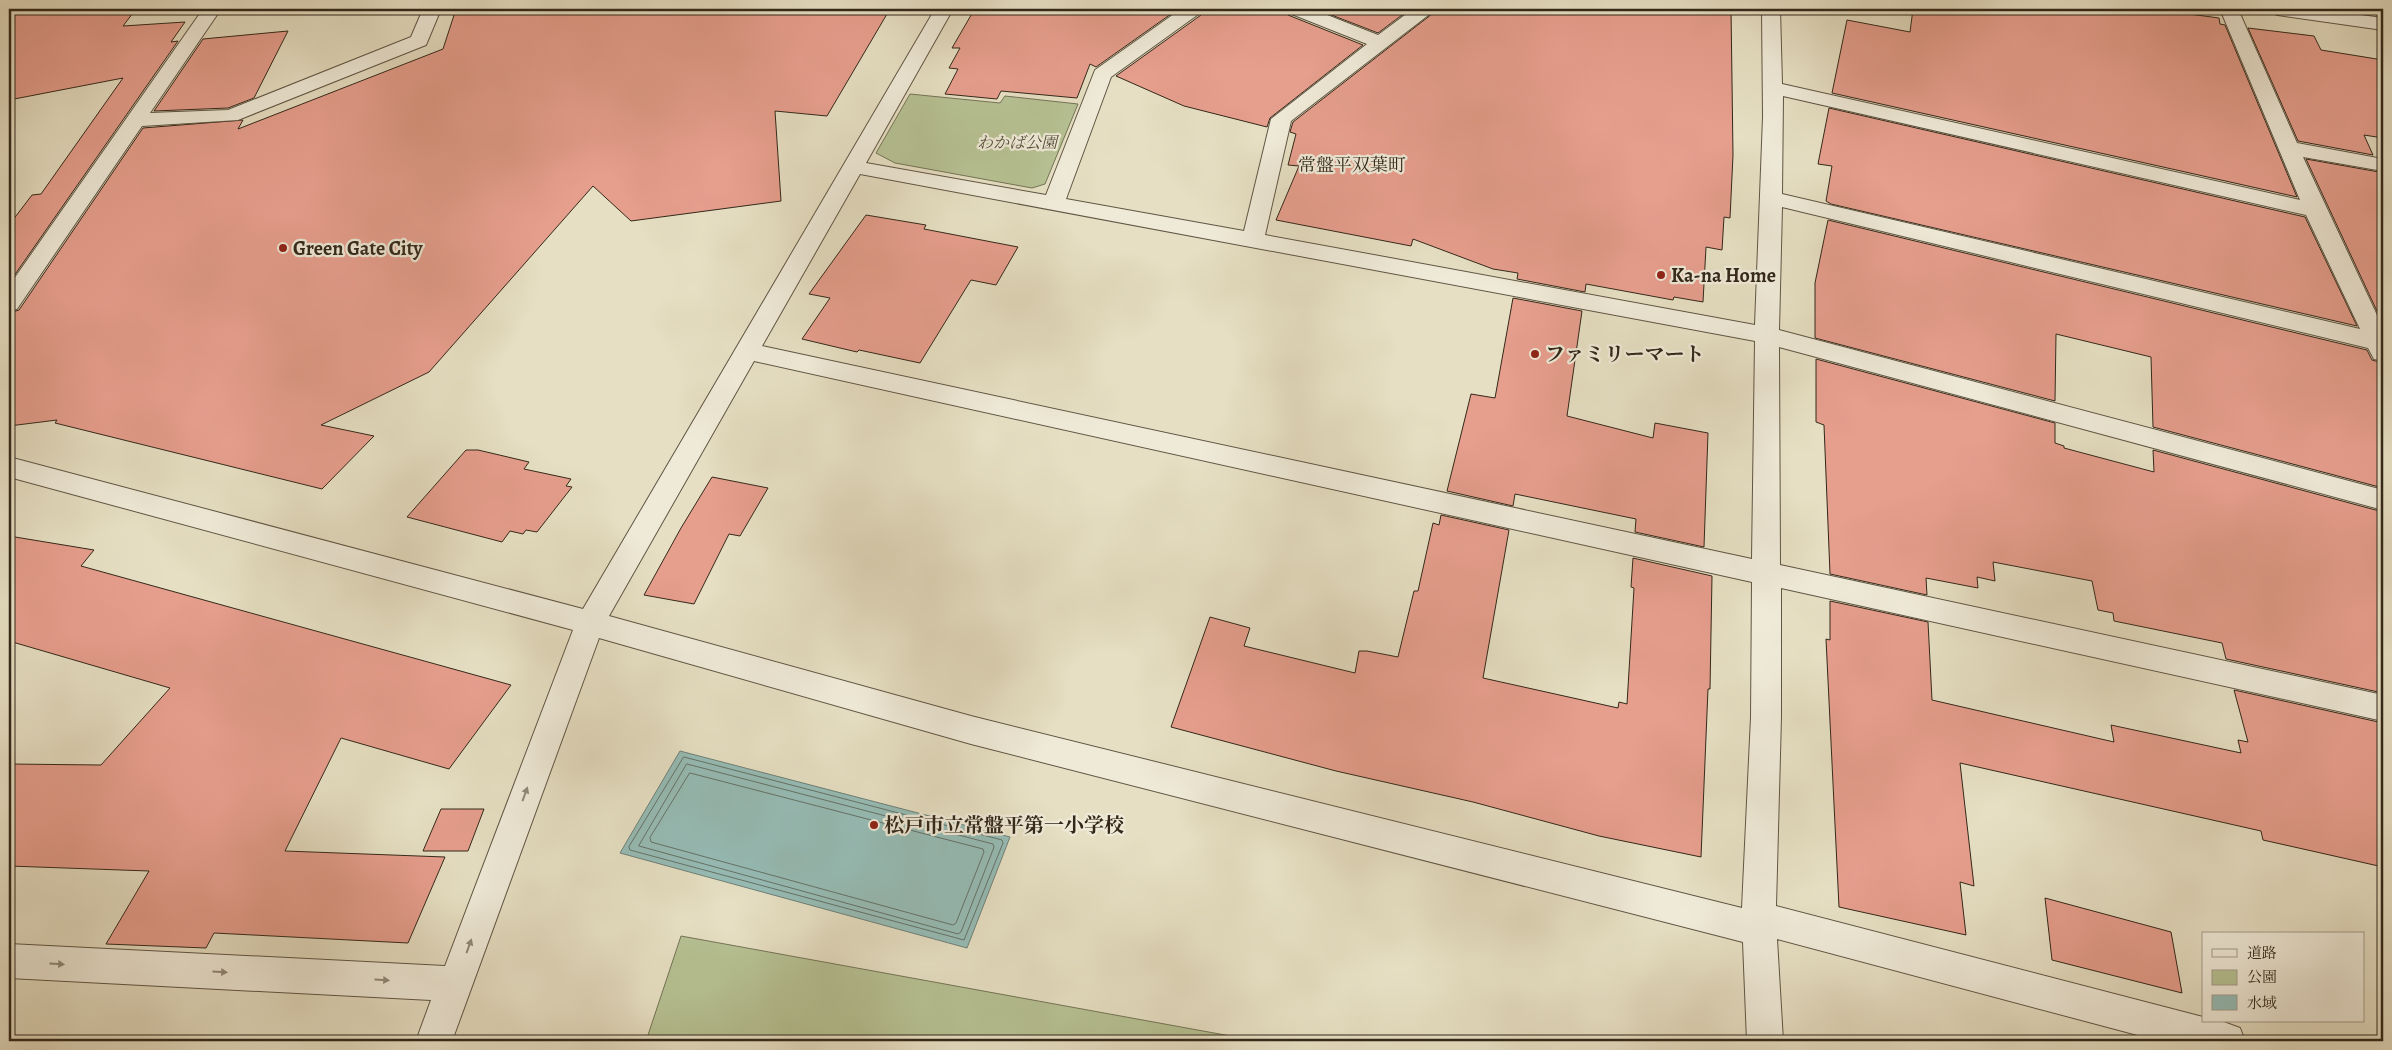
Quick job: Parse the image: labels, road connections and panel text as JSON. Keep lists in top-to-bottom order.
{
  "districts": ["常盤平双葉町"],
  "parks": ["わかば公園"],
  "places": [
    "Green Gate City",
    "Ka-na Home",
    "ファミリーマート",
    "松戸市立常盤平第一小学校"
  ],
  "legend": ["道路", "公園", "水域"]
}
